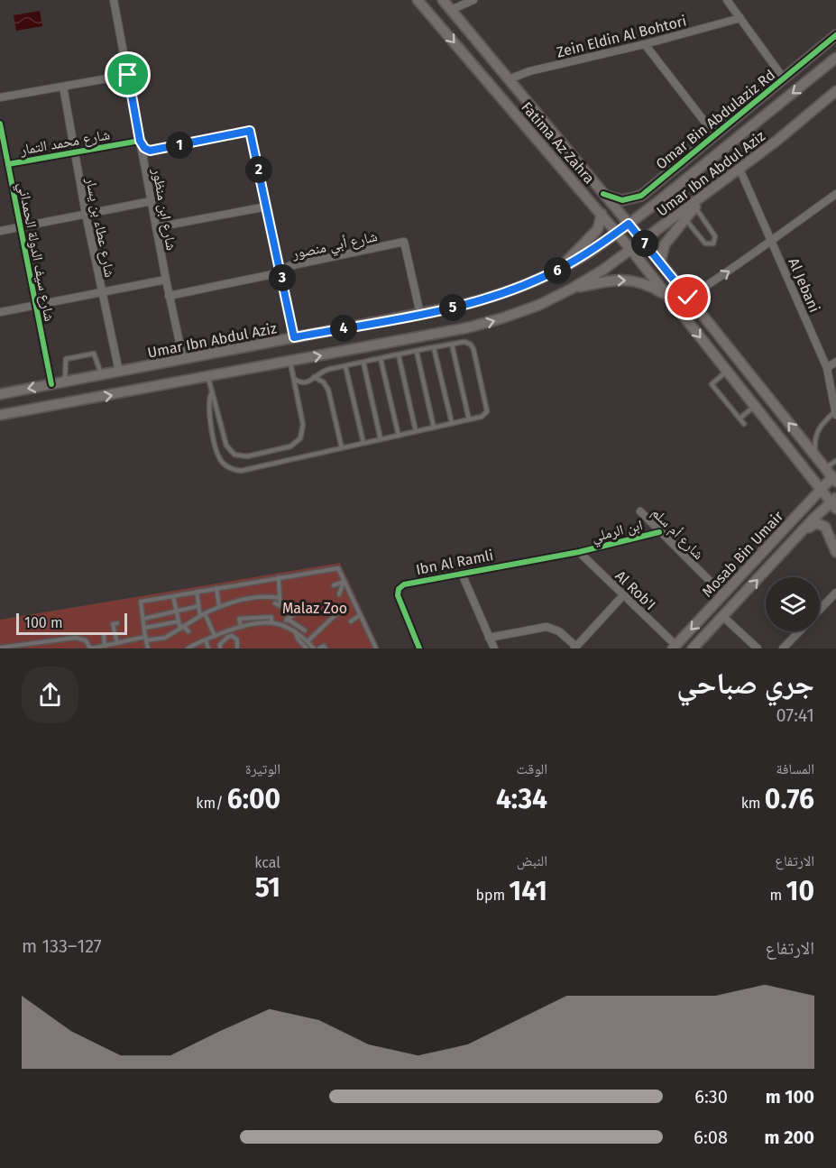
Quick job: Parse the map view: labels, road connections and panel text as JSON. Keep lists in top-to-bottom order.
{
  "streets": {
    "main road": [
      "Omar Bin Abdulaziz Rd",
      "Fatima Az Zahra",
      "Umar Ibn Abdul Aziz",
      "Mosab Bin Umair"
    ],
    "street": [
      "Zein Eldin Al Bohtori",
      "شارع محمد التمار",
      "شارع ابن منظور",
      "شارع عطاء بن يسار",
      "شارع أبي منصور",
      "شارع سيف الدولة الحمداني",
      "Al Jebani",
      "ابن الرملي",
      "شارع أم سلم",
      "Ibn Al Ramli",
      "Al Rob'I"
    ]
  },
  "crossings": [
    ["شارع محمد التمار", "شارع ابن منظور"],
    ["شارع محمد التمار", "شارع عطاء بن يسار"],
    ["شارع محمد التمار", "شارع سيف الدولة الحمداني"],
    ["Fatima Az Zahra", "Umar Ibn Abdul Aziz"],
    ["Fatima Az Zahra", "Mosab Bin Umair"],
    ["Umar Ibn Abdul Aziz", "شارع ابن منظور"],
    ["Umar Ibn Abdul Aziz", "شارع عطاء بن يسار"],
    ["Umar Ibn Abdul Aziz", "شارع أبي منصور"],
    ["Umar Ibn Abdul Aziz", "شارع سيف الدولة الحمداني"],
    ["Umar Ibn Abdul Aziz", "Al Jebani"],
    ["شارع ابن منظور", "شارع أبي منصور"],
    ["ابن الرملي", "شارع أم سلم"],
    ["ابن الرملي", "Ibn Al Ramli"],
    ["ابن الرملي", "Al Rob'I"],
    ["شارع أم سلم", "Mosab Bin Umair"],
    ["Mosab Bin Umair", "Al Rob'I"],
    ["Ibn Al Ramli", "Al Rob'I"]
  ],
  "parks": ["Malaz Zoo"],
  "scale_bar": "100 m",
  "page": {
    "pins": [
      "1",
      "2",
      "7",
      "6",
      "3",
      "5",
      "4"
    ],
    "scale": "100 m",
    "heading": ["جري صباحي", "07:41"],
    "stats": [
      ["المسافة", "0.76 km"],
      ["الوقت", "4:34"],
      ["الوتيرة", "6:00 /km"],
      ["الارتفاع", "10 m"],
      ["النبض", "141 bpm"],
      ["kcal", "51"]
    ],
    "chart": ["الارتفاع", "127–133 m"],
    "list": [
      {
        "name": "100 m",
        "note": "6:30"
      },
      {
        "name": "200 m",
        "note": "6:08"
      }
    ]
  }
}
